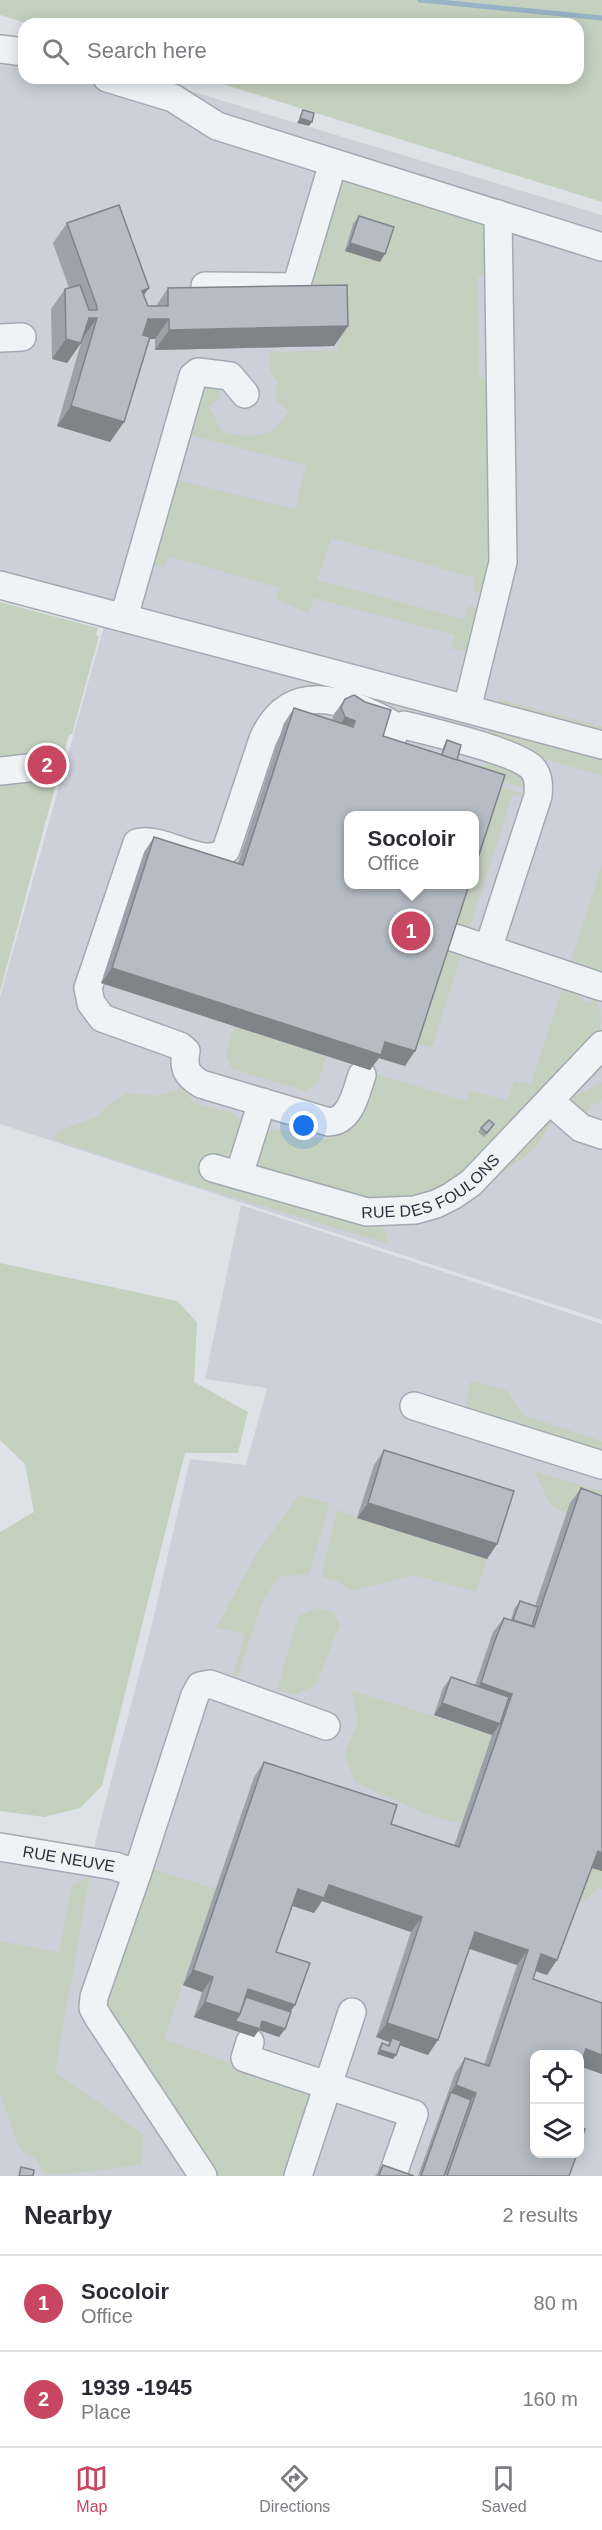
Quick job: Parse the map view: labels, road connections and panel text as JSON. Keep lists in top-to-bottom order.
{
  "streets": {
    "street": ["RUE DES FOULONS", "RUE NEUVE"]
  },
  "page": {
    "search": "Search here",
    "pins": ["2", "1"],
    "popup": ["Socoloir", "Office"],
    "heading": ["Nearby", "2 results"],
    "list": [
      {
        "mark": "1",
        "name": "Socoloir",
        "note": "Office",
        "value": "80 m"
      },
      {
        "mark": "2",
        "name": "1939 -1945",
        "note": "Place",
        "value": "160 m"
      }
    ],
    "nav": ["Map", "Directions", "Saved"]
  }
}
